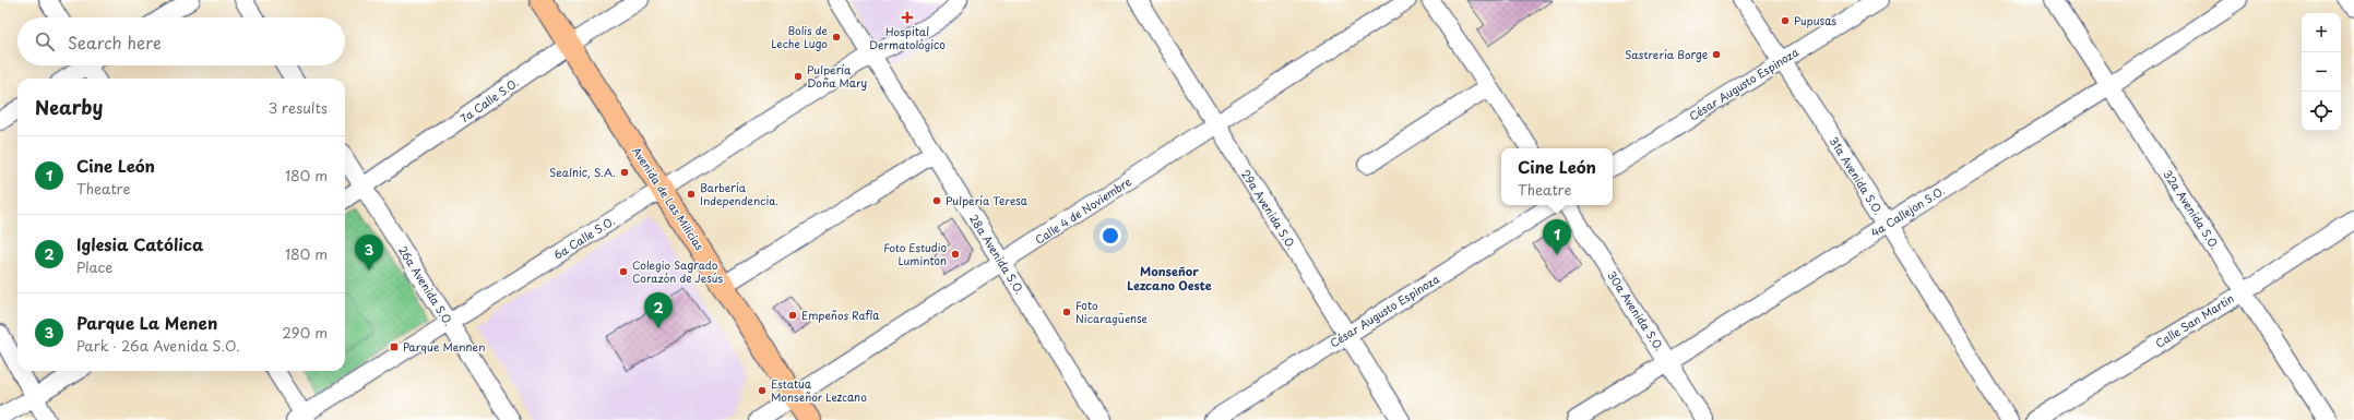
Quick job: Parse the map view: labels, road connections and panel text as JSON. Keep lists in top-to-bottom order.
{
  "streets": {
    "main road": ["Avenida de Las Milicias"],
    "street": [
      "César Augusto Espinoza",
      "7a Calle S.O.",
      "31a Avenida S.O.",
      "29a Avenida S.O.",
      "32a Avenida S.O.",
      "Calle 4 de Noviembre",
      "4a Callejon S.O.",
      "6a Calle S.O.",
      "28a Avenida S.O.",
      "26a Avenida S.O.",
      "30a Avenida S.O.",
      "Calle San Martin"
    ]
  },
  "crossings": [
    ["César Augusto Espinoza", "31a Avenida S.O."],
    ["César Augusto Espinoza", "29a Avenida S.O."],
    ["7a Calle S.O.", "Avenida de Las Milicias"],
    ["7a Calle S.O.", "26a Avenida S.O."],
    ["31a Avenida S.O.", "4a Callejon S.O."],
    ["Avenida de Las Milicias", "Calle 4 de Noviembre"],
    ["Avenida de Las Milicias", "6a Calle S.O."],
    ["29a Avenida S.O.", "Calle 4 de Noviembre"],
    ["32a Avenida S.O.", "4a Callejon S.O."],
    ["32a Avenida S.O.", "Calle San Martin"],
    ["Calle 4 de Noviembre", "28a Avenida S.O."],
    ["4a Callejon S.O.", "30a Avenida S.O."],
    ["6a Calle S.O.", "28a Avenida S.O."],
    ["6a Calle S.O.", "26a Avenida S.O."]
  ],
  "districts": ["Monseñor Lezcano Oeste"],
  "places": {
    "health": ["Hospital Dermatológico"],
    "other": [
      "Pupusas",
      "Bolis de Leche Lugo",
      "Sastrería Borge",
      "Pulpería Doña Mary",
      "Sealnic, S.A.",
      "Barbería Independencia.",
      "Pulpería Teresa",
      "Foto Estudio Luminton",
      "Colegio Sagrado Corazón de Jesús",
      "Foto Nicaragüense",
      "Empeños Rafla",
      "Estatua Monseñor Lezcano"
    ],
    "transit": ["Parque Mennen"]
  },
  "page": {
    "map_buttons": ["+", "−"],
    "search": "Search here",
    "heading": ["Nearby", "3 results"],
    "list": [
      {
        "mark": "1",
        "name": "Cine León",
        "note": "Theatre",
        "value": "180 m"
      },
      {
        "mark": "2",
        "name": "Iglesia Católica",
        "note": "Place",
        "value": "180 m"
      },
      {
        "mark": "3",
        "name": "Parque La Menen",
        "note": "Park · 26a Avenida S.O.",
        "value": "290 m"
      }
    ],
    "popup": ["Cine León", "Theatre"],
    "pins": ["1", "3", "2"]
  }
}
